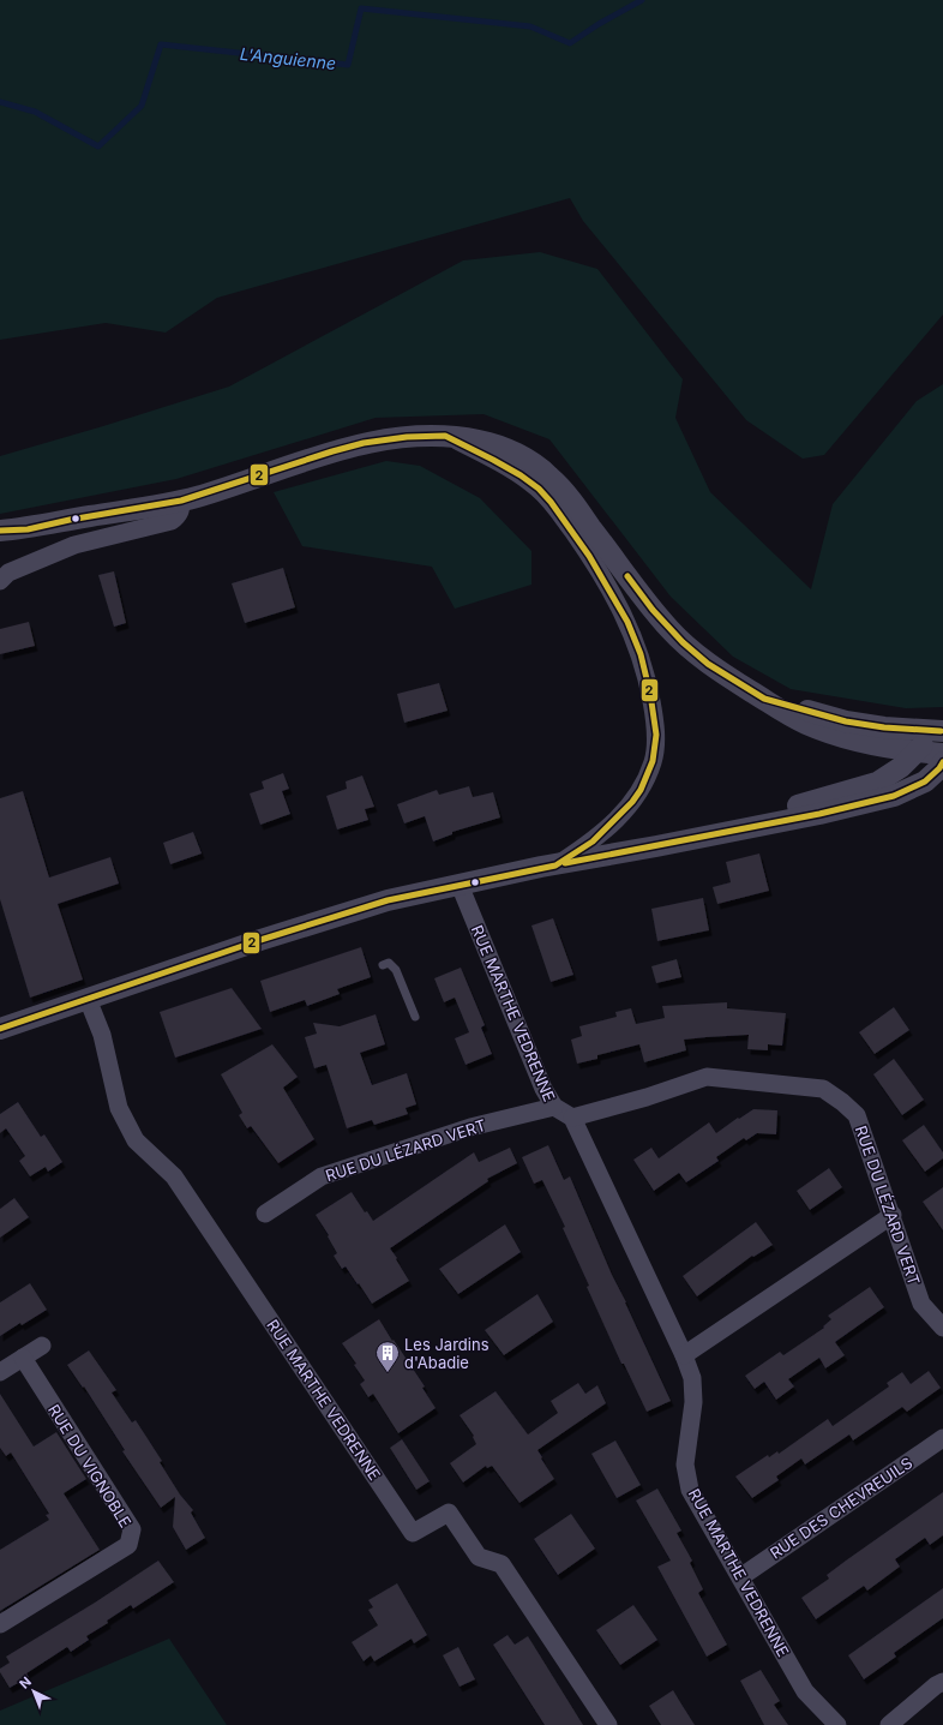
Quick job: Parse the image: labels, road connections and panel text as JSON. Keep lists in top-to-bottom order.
{
  "streets": {
    "street": [
      "RUE MARTHE VEDRENNE",
      "RUE DU LÉZARD VERT",
      "RUE DU VIGNOBLE",
      "RUE DES CHEVREUILS"
    ]
  },
  "crossings": [
    ["RUE MARTHE VEDRENNE", "RUE DU LÉZARD VERT"],
    ["RUE MARTHE VEDRENNE", "RUE DES CHEVREUILS"]
  ],
  "water": ["L'Anguienne"],
  "places": {
    "building": ["Les Jardins d'Abadie"]
  },
  "lines": ["transit line 2"],
  "north": "top left"
}
